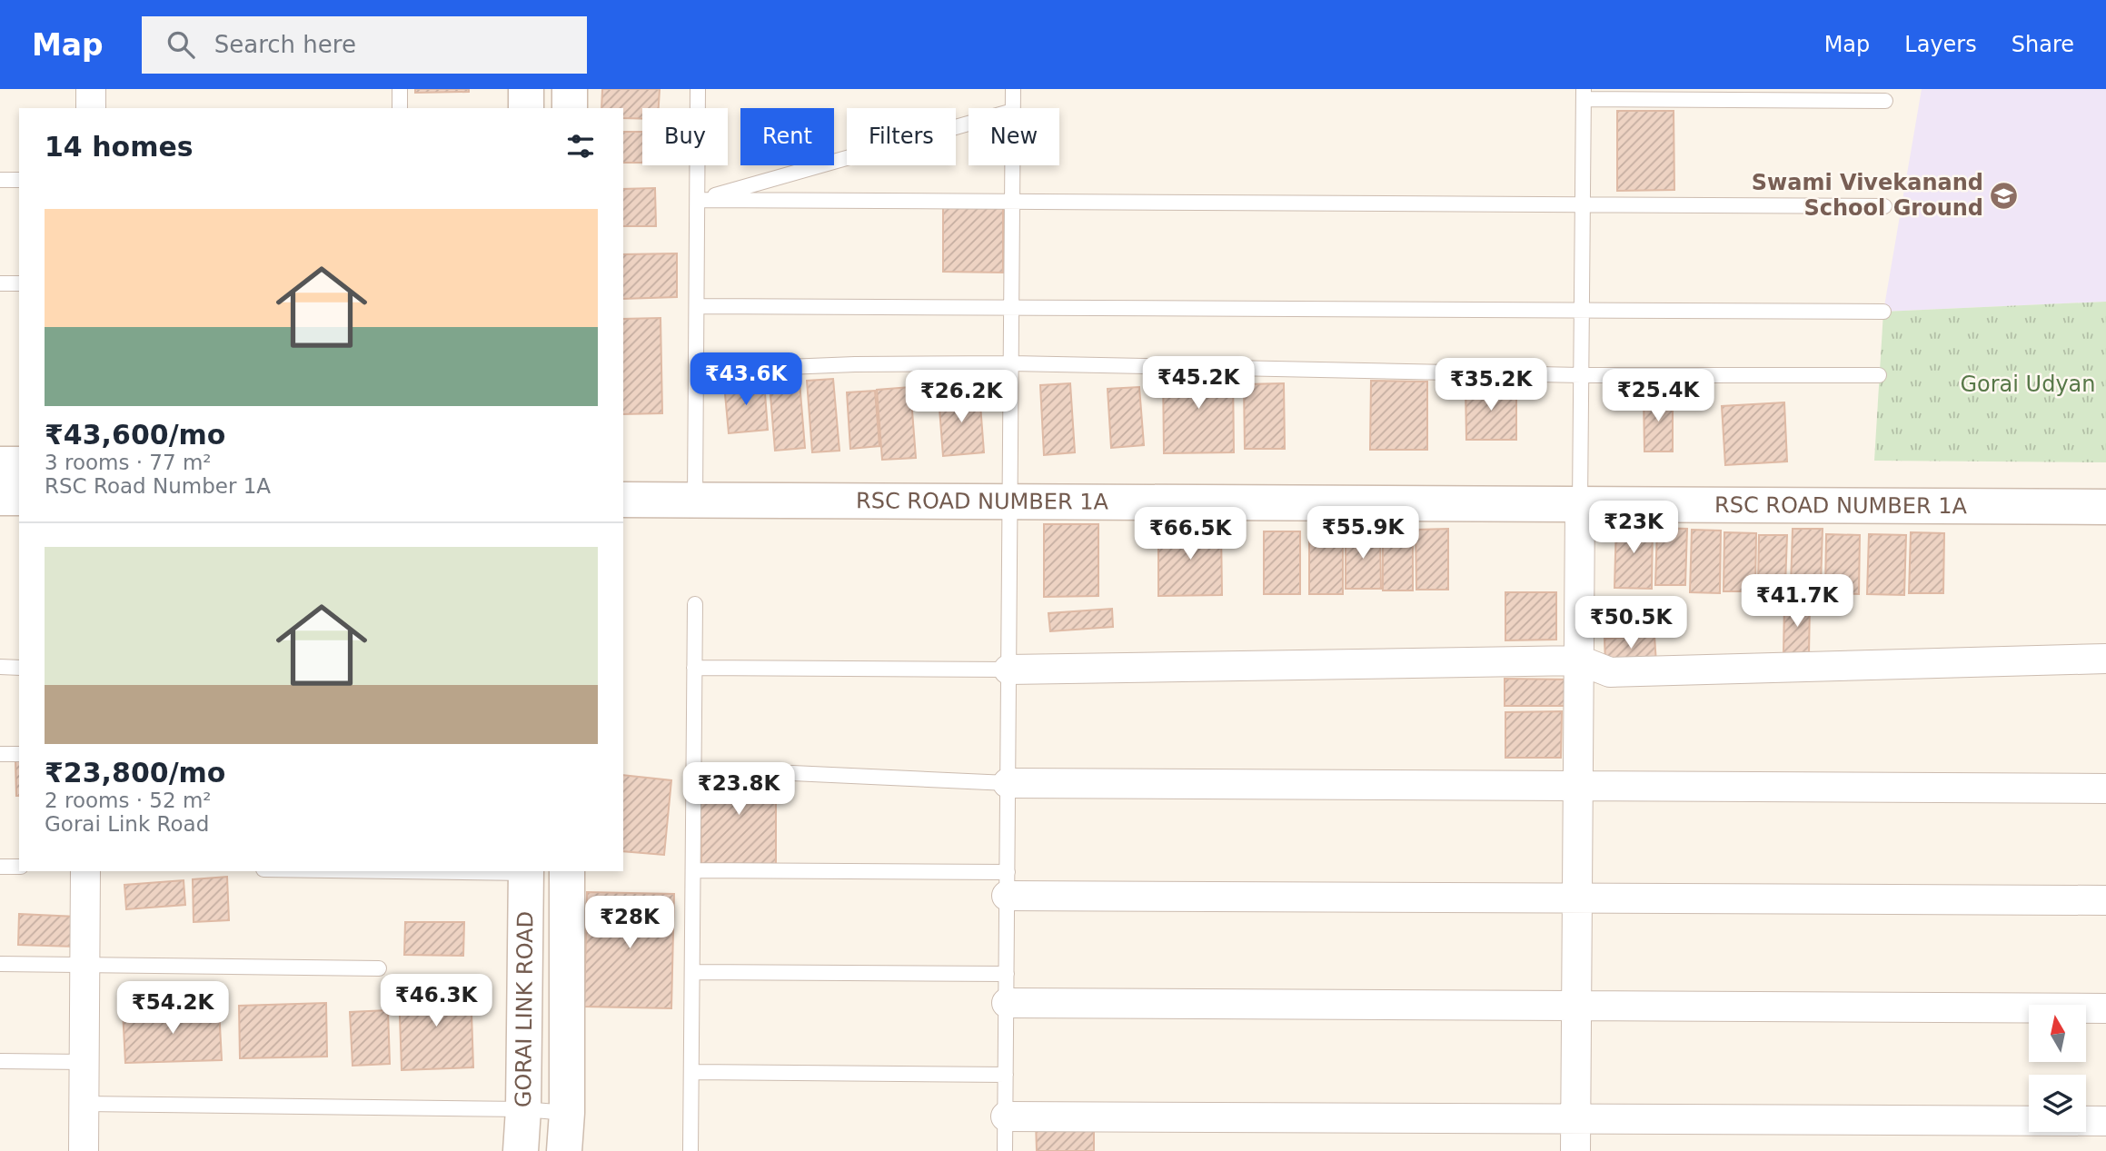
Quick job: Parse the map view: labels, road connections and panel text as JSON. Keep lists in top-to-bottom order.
{
  "streets": {
    "street": ["RSC ROAD NUMBER 1A", "GORAI LINK ROAD"]
  },
  "parks": ["Gorai Udyan"],
  "places": {
    "school or university": ["Swami Vivekanand School Ground"]
  },
  "north": "top",
  "page": {
    "header": "Map",
    "search": "Search here",
    "nav": ["Map", "Layers", "Share"],
    "chip": [
      "Buy",
      "Rent",
      "Filters",
      "New"
    ],
    "heading": "14 homes",
    "list": [
      {
        "name": "₹43,600/mo",
        "note": "3 rooms · 77 m² · RSC Road Number 1A"
      },
      {
        "name": "₹23,800/mo",
        "note": "2 rooms · 52 m² · Gorai Link Road"
      }
    ],
    "price": [
      "₹43.6K",
      "₹45.2K",
      "₹35.2K",
      "₹25.4K",
      "₹26.2K",
      "₹23K",
      "₹55.9K",
      "₹66.5K",
      "₹41.7K",
      "₹50.5K",
      "₹23.8K",
      "₹28K",
      "₹46.3K",
      "₹54.2K"
    ]
  }
}
